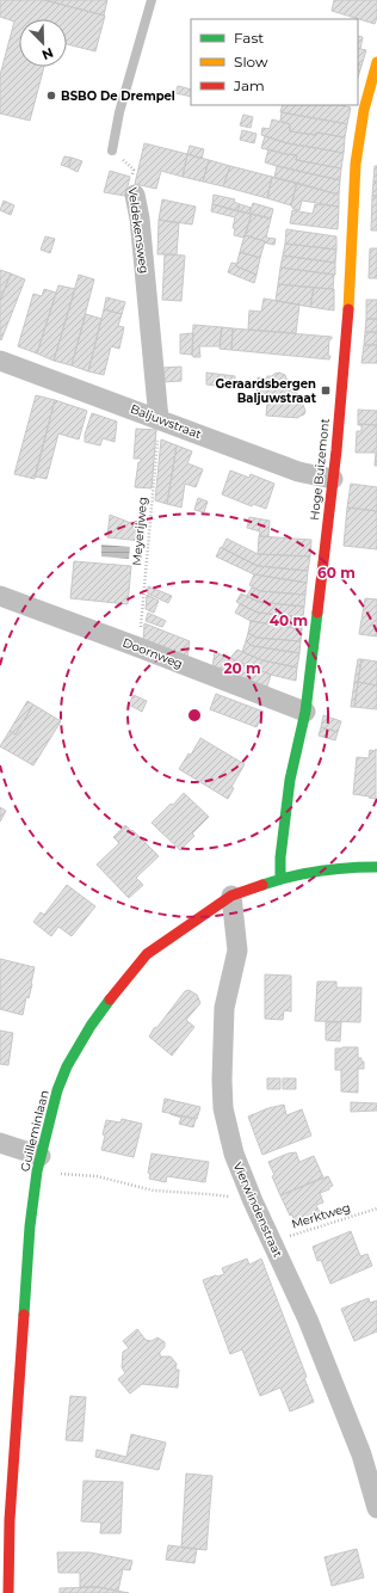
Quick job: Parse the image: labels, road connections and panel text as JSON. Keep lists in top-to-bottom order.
{
  "streets": {
    "main road": ["Hoge Buizemont", "Guilleminlaan"],
    "street": [
      "Veldekensweg",
      "Baljuwstraat",
      "Doornweg",
      "Vierwindenstraat"
    ],
    "path": ["Meyerijweg", "Merktweg"]
  },
  "crossings": [
    ["Veldekensweg", "Baljuwstraat"],
    ["Veldekensweg", "Meyerijweg"],
    ["Baljuwstraat", "Hoge Buizemont"],
    ["Baljuwstraat", "Meyerijweg"],
    ["Hoge Buizemont", "Doornweg"],
    ["Hoge Buizemont", "Guilleminlaan"],
    ["Meyerijweg", "Doornweg"],
    ["Guilleminlaan", "Vierwindenstraat"],
    ["Vierwindenstraat", "Merktweg"]
  ],
  "places": {
    "other": ["BSBO De Drempel"],
    "transit": ["Geraardsbergen Baljuwstraat"]
  },
  "legend": ["Fast", "Slow", "Jam"],
  "north": "bottom right",
  "rings": ["60 m", "40 m", "20 m"]
}
